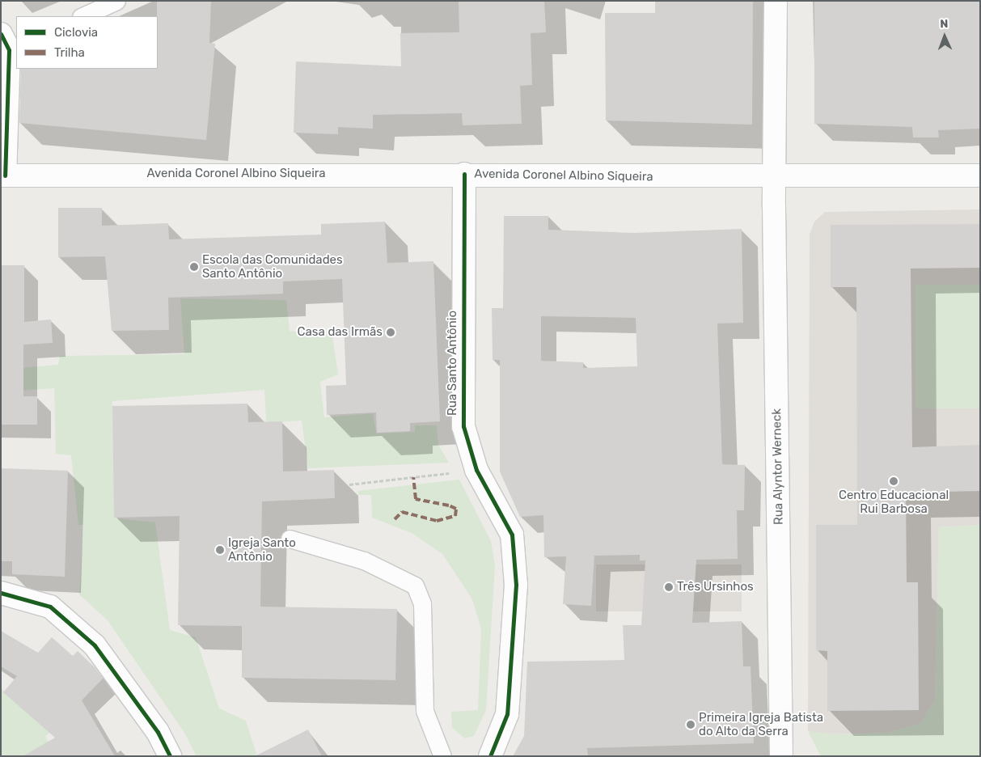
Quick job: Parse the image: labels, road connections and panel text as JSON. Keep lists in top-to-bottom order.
{
  "streets": {
    "main road": ["Avenida Coronel Albino Siqueira", "Rua Santo Antônio", "Rua Alyntor Werneck"]
  },
  "crossings": [
    ["Avenida Coronel Albino Siqueira", "Rua Santo Antônio"],
    ["Avenida Coronel Albino Siqueira", "Rua Alyntor Werneck"]
  ],
  "places": [
    "Escola das Comunidades Santo Antônio",
    "Casa das Irmãs",
    "Centro Educacional Rui Barbosa",
    "Igreja Santo Antônio",
    "Três Ursinhos",
    "Primeira Igreja Batista do Alto da Serra"
  ],
  "legend": ["Ciclovia", "Trilha"],
  "north": "top"
}
